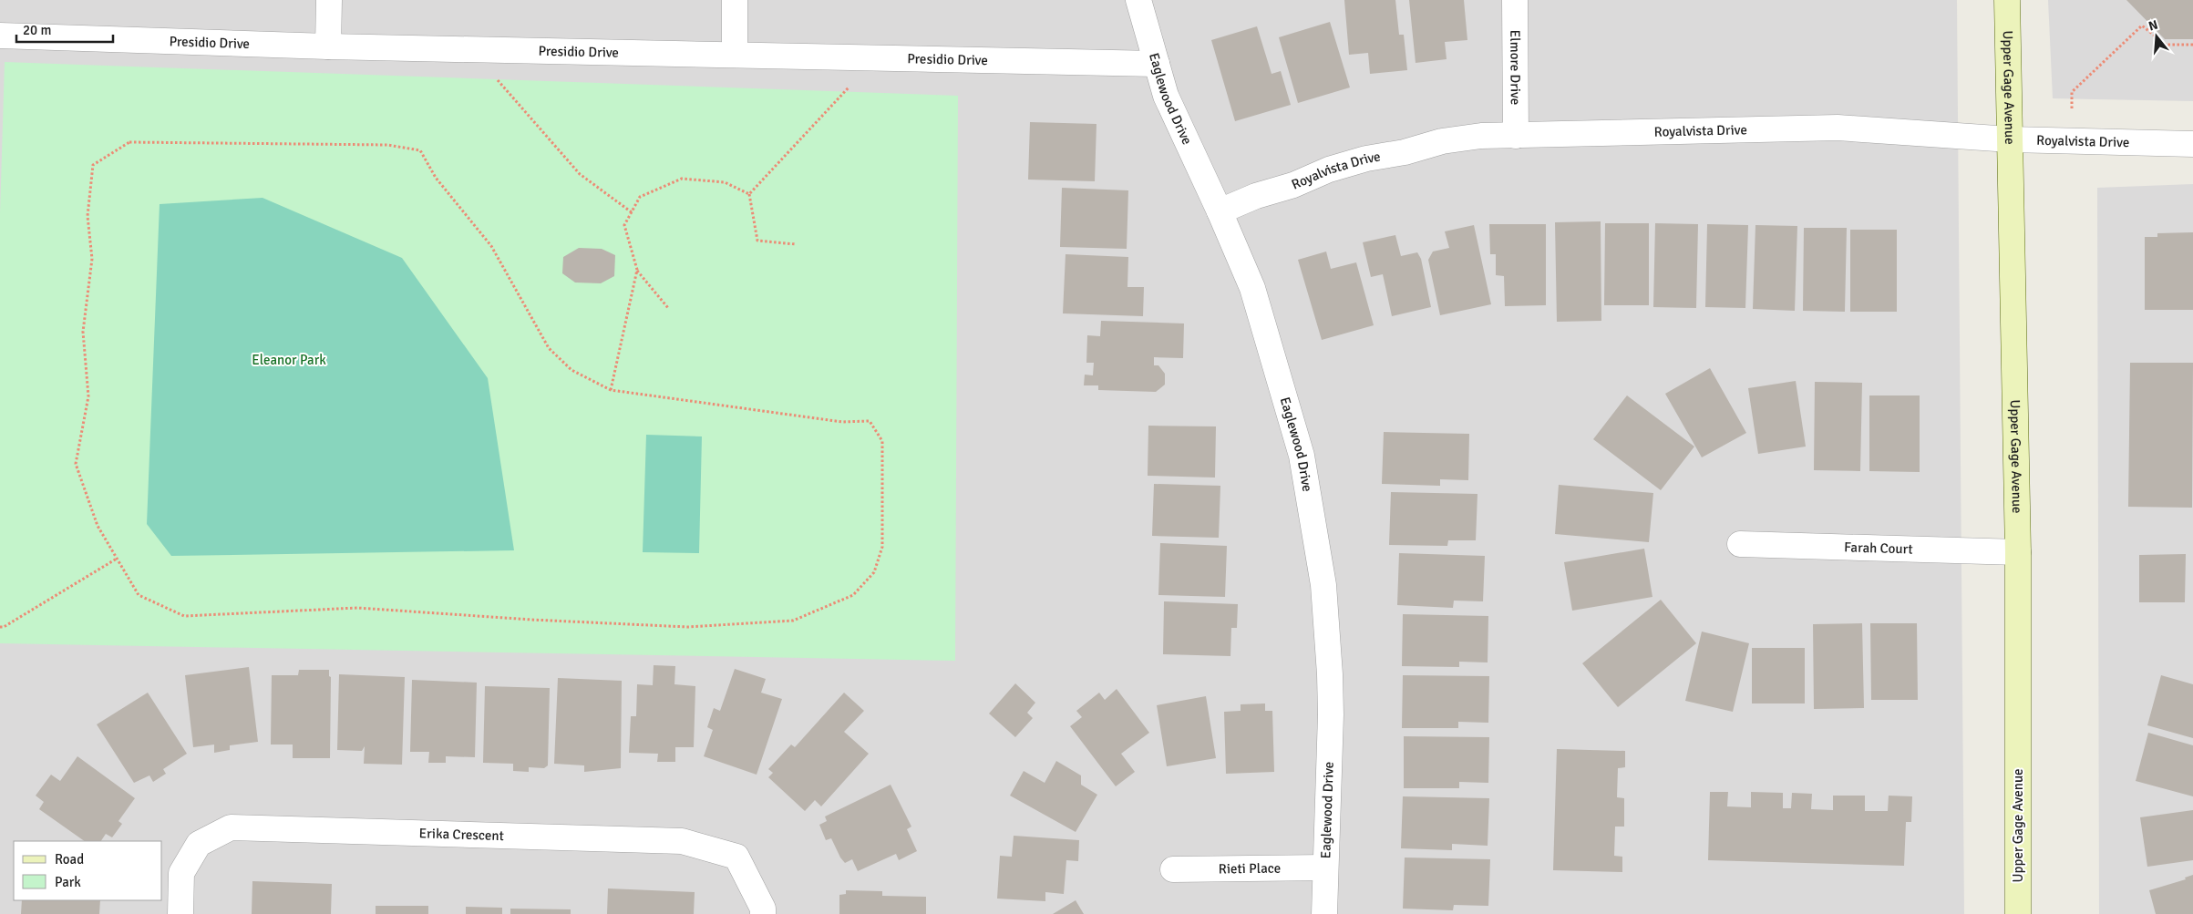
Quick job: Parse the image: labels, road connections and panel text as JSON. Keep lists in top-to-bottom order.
{
  "streets": {
    "main road": ["Upper Gage Avenue"],
    "street": [
      "Presidio Drive",
      "Elmore Drive",
      "Eaglewood Drive",
      "Royalvista Drive",
      "Farah Court",
      "Erika Crescent",
      "Rieti Place"
    ]
  },
  "crossings": [
    ["Presidio Drive", "Eaglewood Drive"],
    ["Elmore Drive", "Royalvista Drive"],
    ["Upper Gage Avenue", "Royalvista Drive"],
    ["Upper Gage Avenue", "Farah Court"],
    ["Eaglewood Drive", "Royalvista Drive"],
    ["Eaglewood Drive", "Rieti Place"]
  ],
  "parks": ["Eleanor Park"],
  "legend": ["Road", "Park"],
  "scale_bar": "20 m",
  "north": "top"
}
